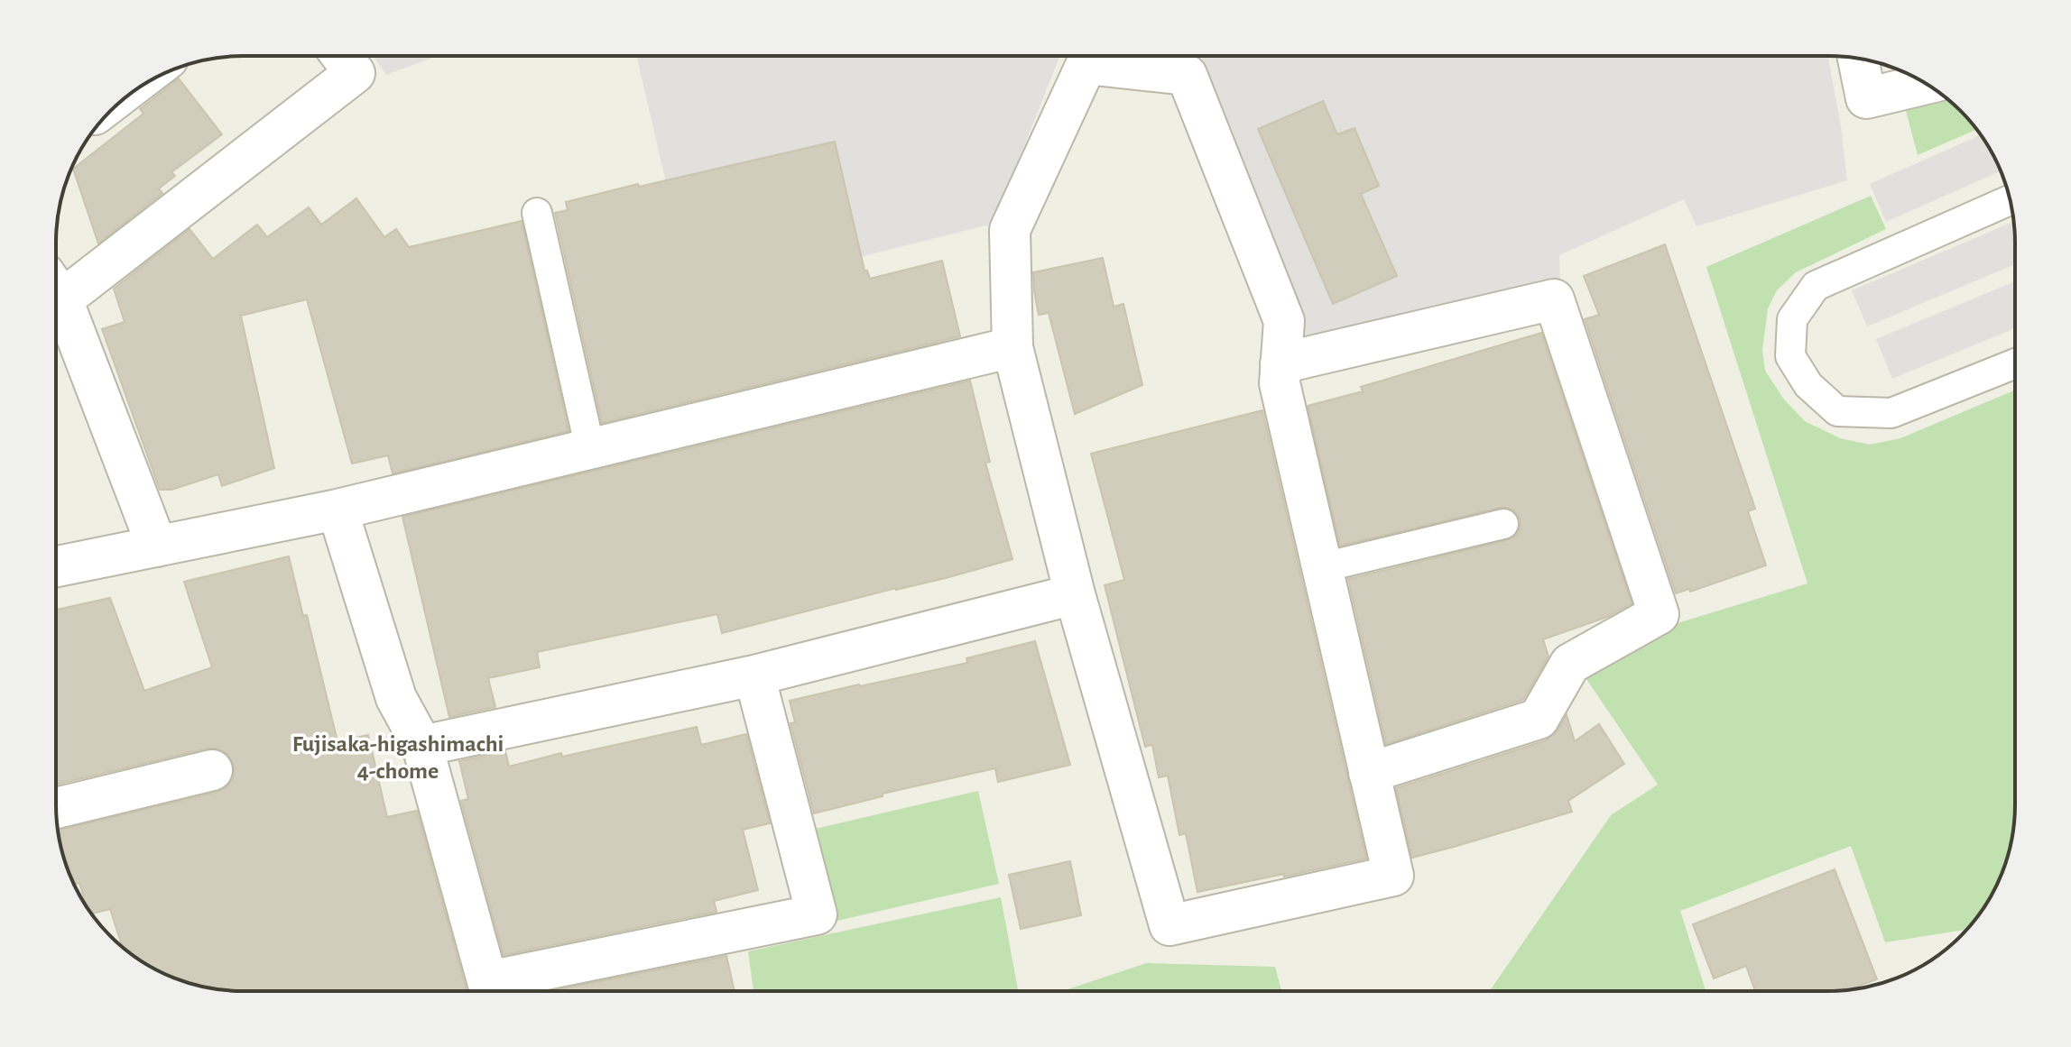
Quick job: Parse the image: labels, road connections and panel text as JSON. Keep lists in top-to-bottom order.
{
  "districts": ["Fujisaka-higashimachi 4-chome"]
}
